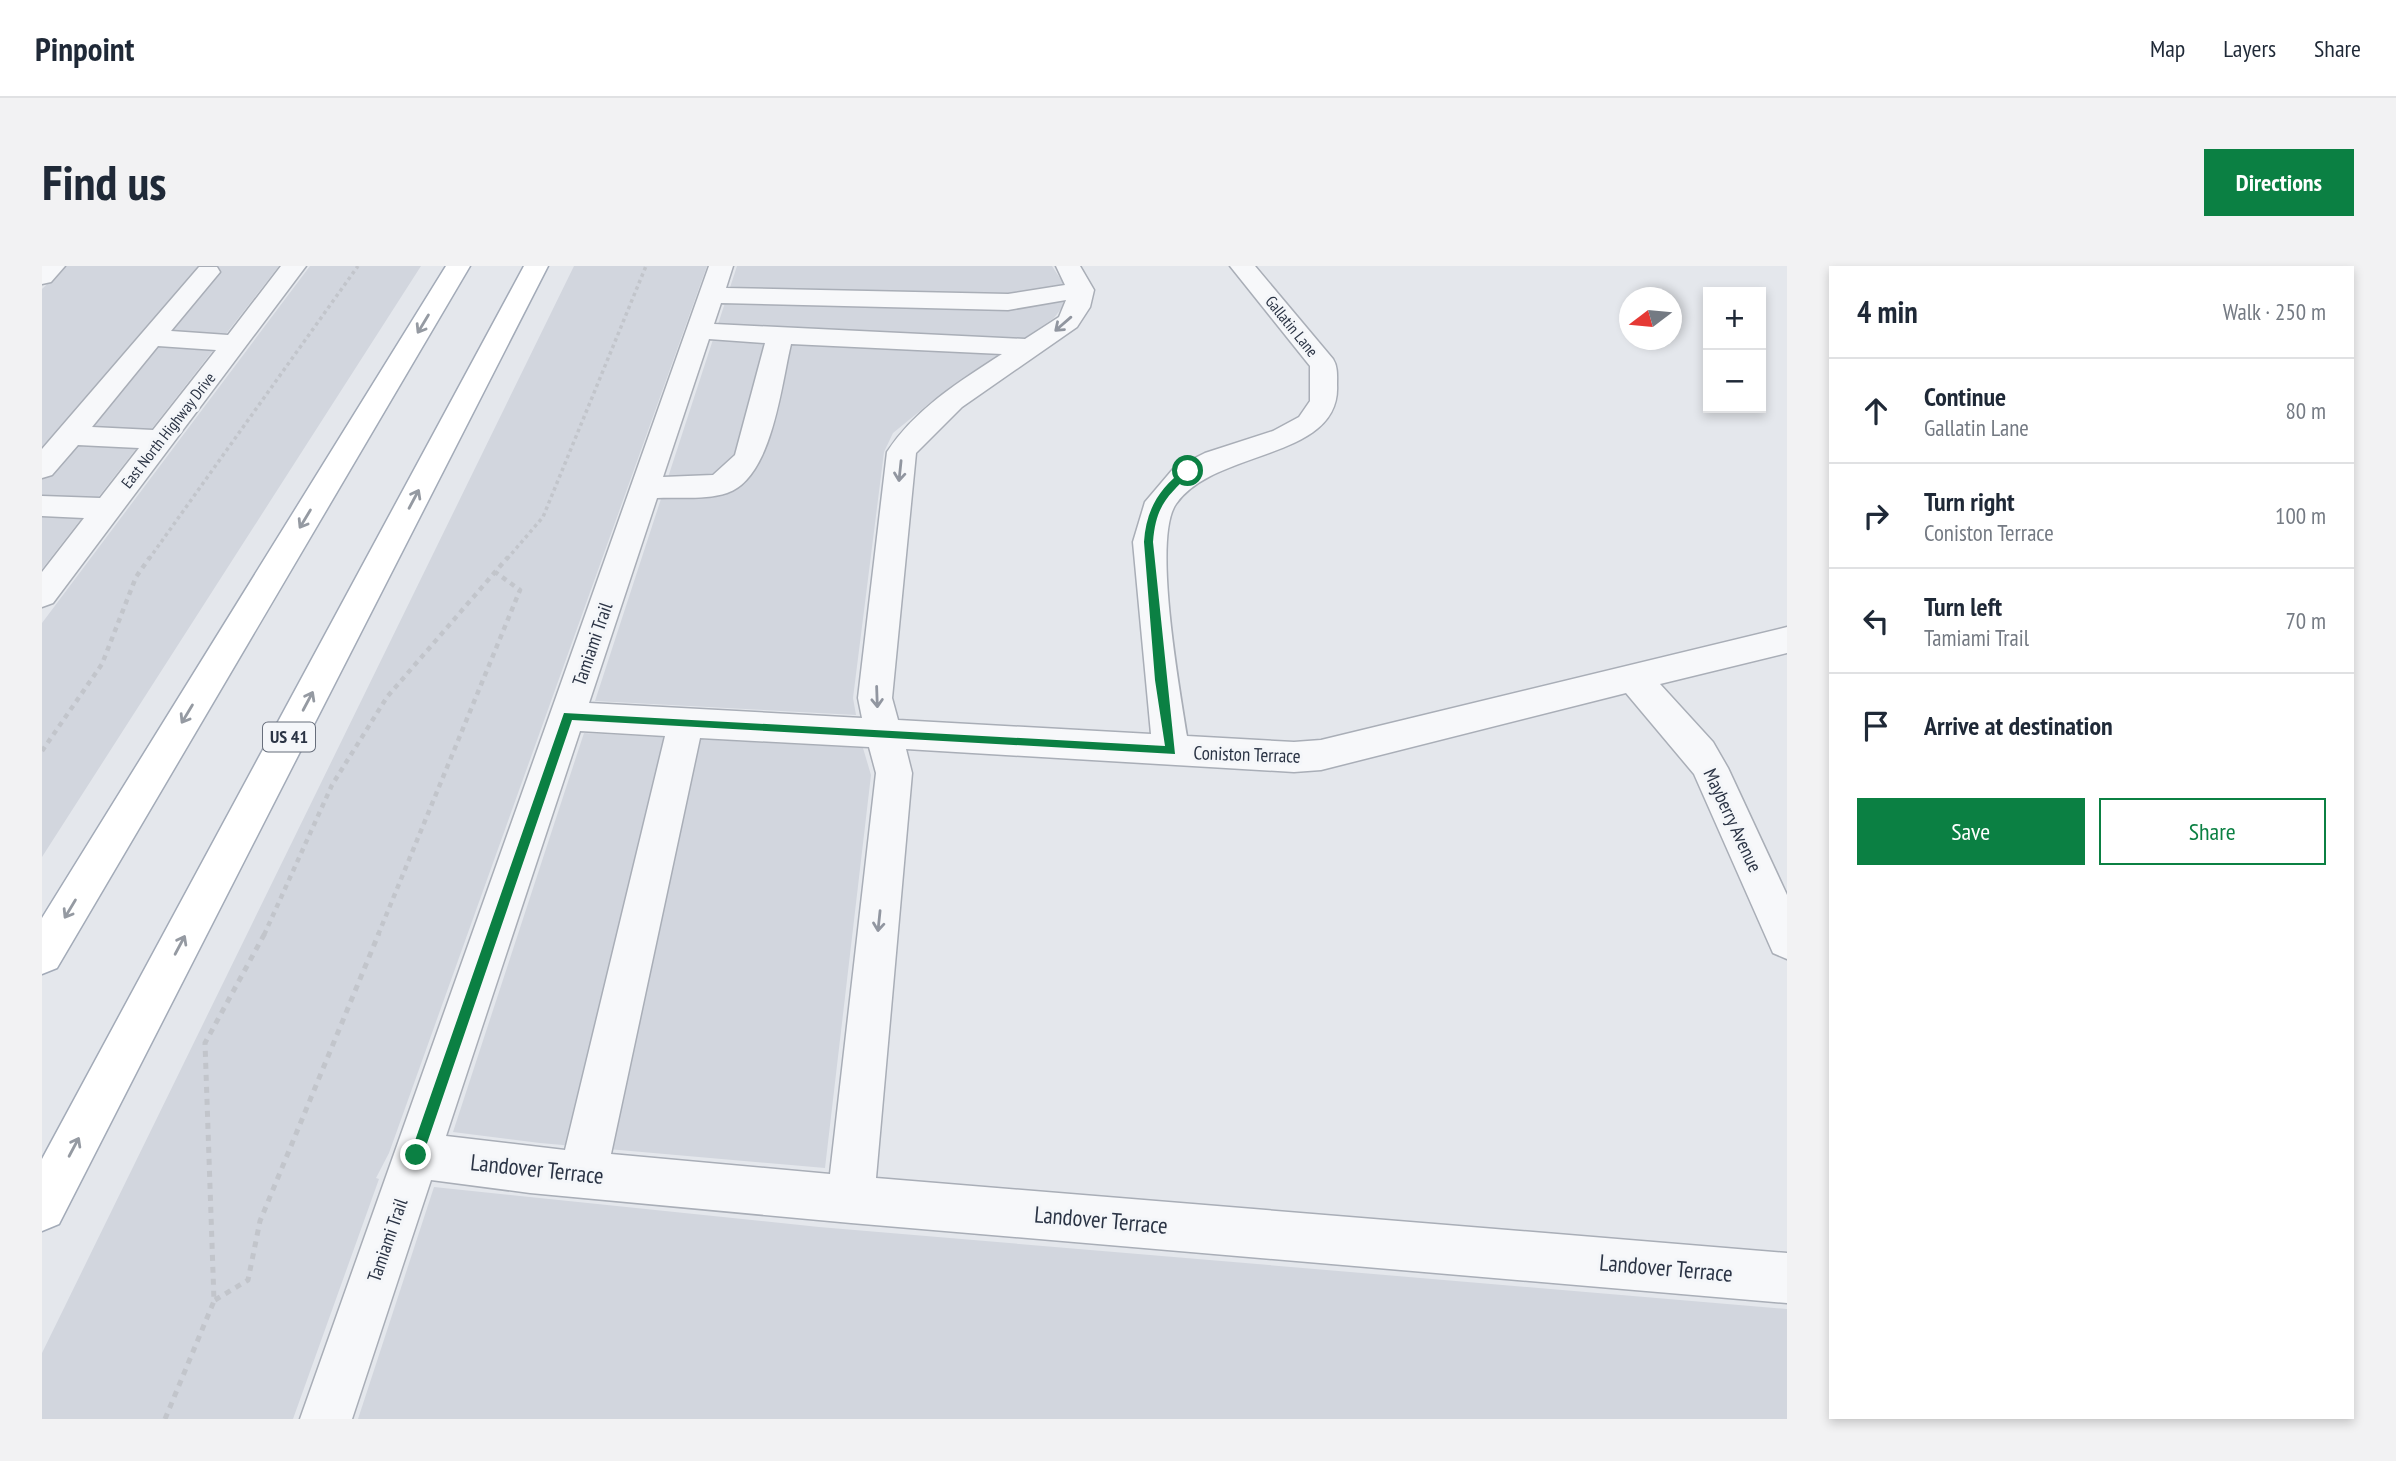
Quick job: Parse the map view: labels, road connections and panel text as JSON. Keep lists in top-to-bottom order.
{
  "streets": {
    "main road": ["US 41"],
    "street": [
      "Gallatin Lane",
      "East North Highway Drive",
      "Tamiami Trail",
      "Coniston Terrace",
      "Mayberry Avenue",
      "Landover Terrace"
    ]
  },
  "crossings": [
    ["Gallatin Lane", "Coniston Terrace"],
    ["Tamiami Trail", "Coniston Terrace"],
    ["Tamiami Trail", "Landover Terrace"],
    ["Coniston Terrace", "Mayberry Avenue"]
  ],
  "north": "left",
  "page": {
    "header": "Pinpoint",
    "nav": ["Map", "Layers", "Share"],
    "buttons": [
      "Directions",
      ["Save", "Share"]
    ],
    "title": "Find us",
    "heading": ["4 min", "Walk · 250 m"],
    "map_buttons": ["+", "−"],
    "list": [
      ["Continue", "Gallatin Lane", "80 m"],
      ["Turn right", "Coniston Terrace", "100 m"],
      ["Turn left", "Tamiami Trail", "70 m"],
      "Arrive at destination"
    ]
  }
}
